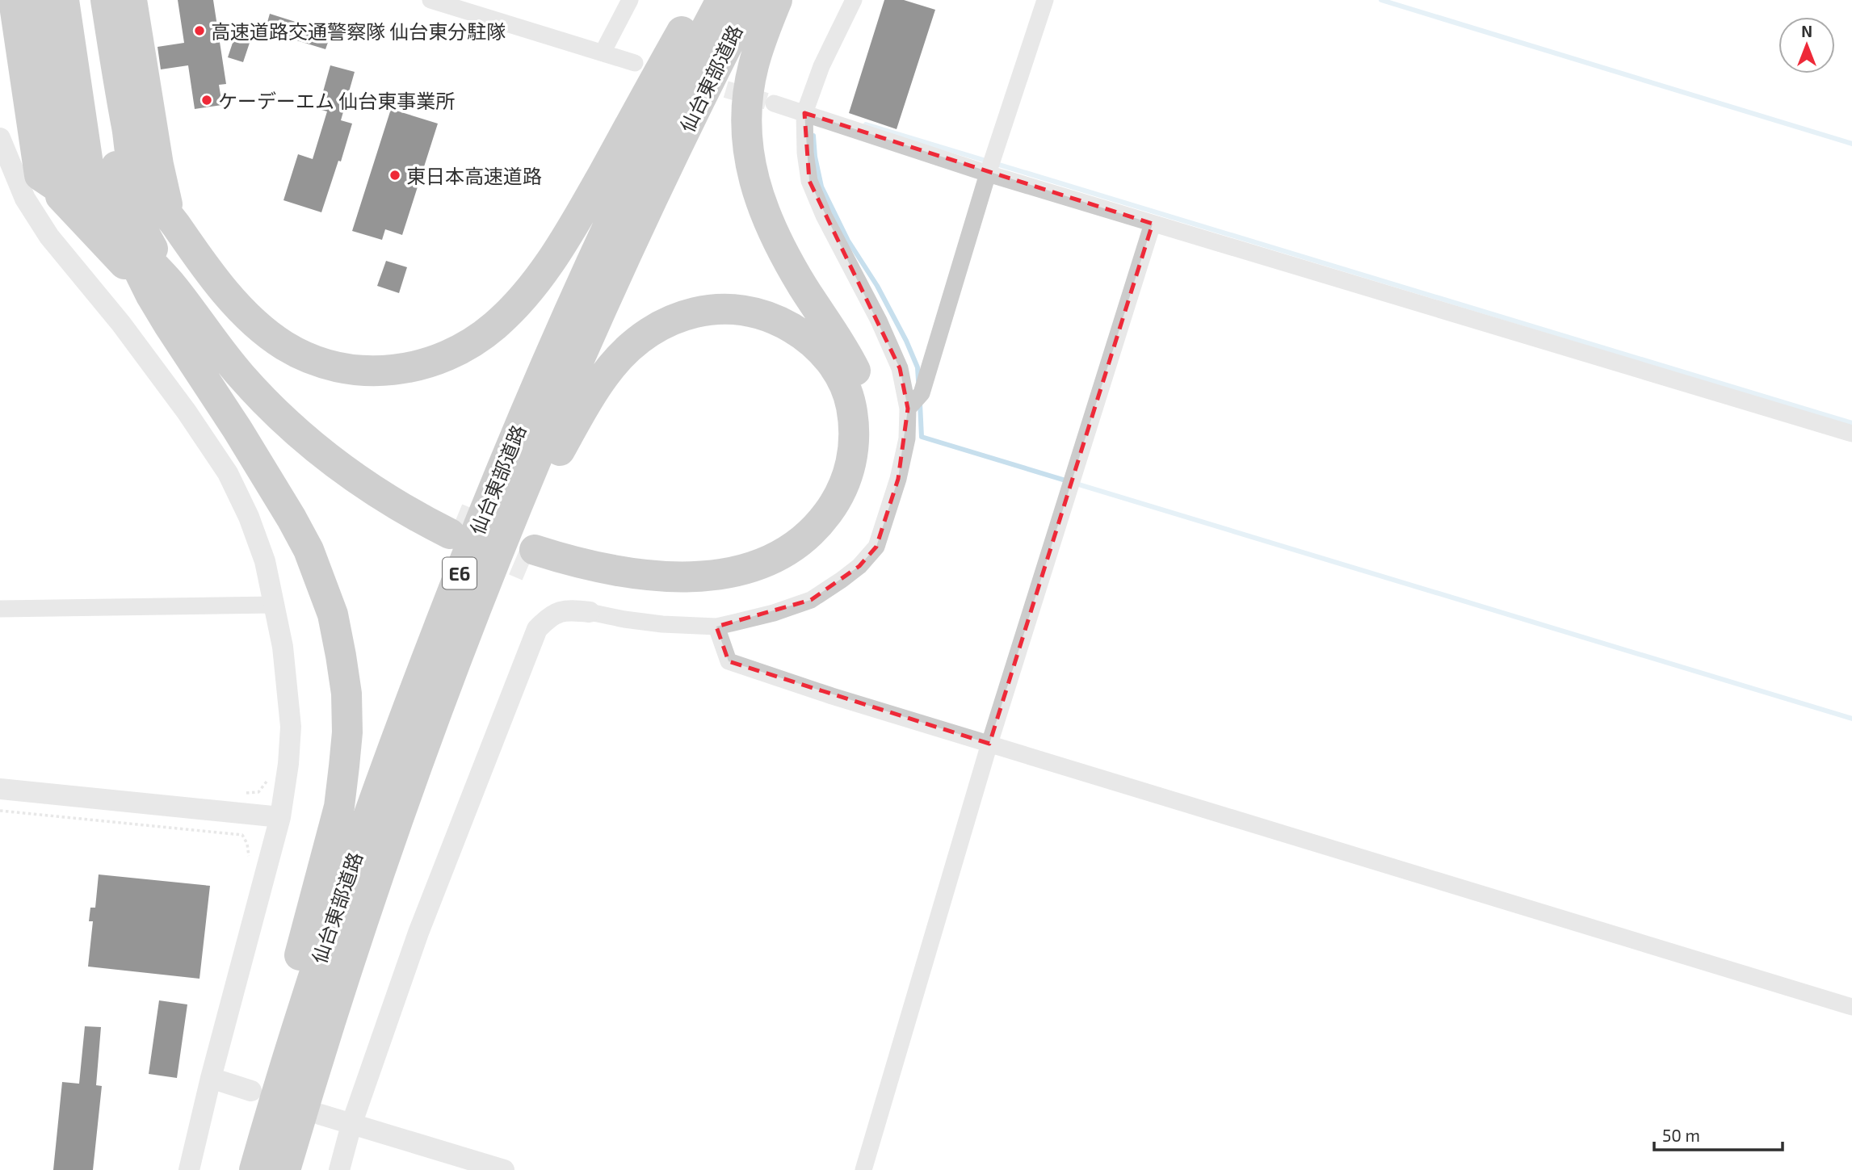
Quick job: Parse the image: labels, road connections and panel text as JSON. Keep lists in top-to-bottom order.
{
  "streets": {
    "highway": ["仙台東部道路", "E6"]
  },
  "places": ["高速道路交通警察隊 仙台東分駐隊", "ケーデーエム 仙台東事業所", "東日本高速道路"],
  "scale_bar": "50 m",
  "north": "top"
}
